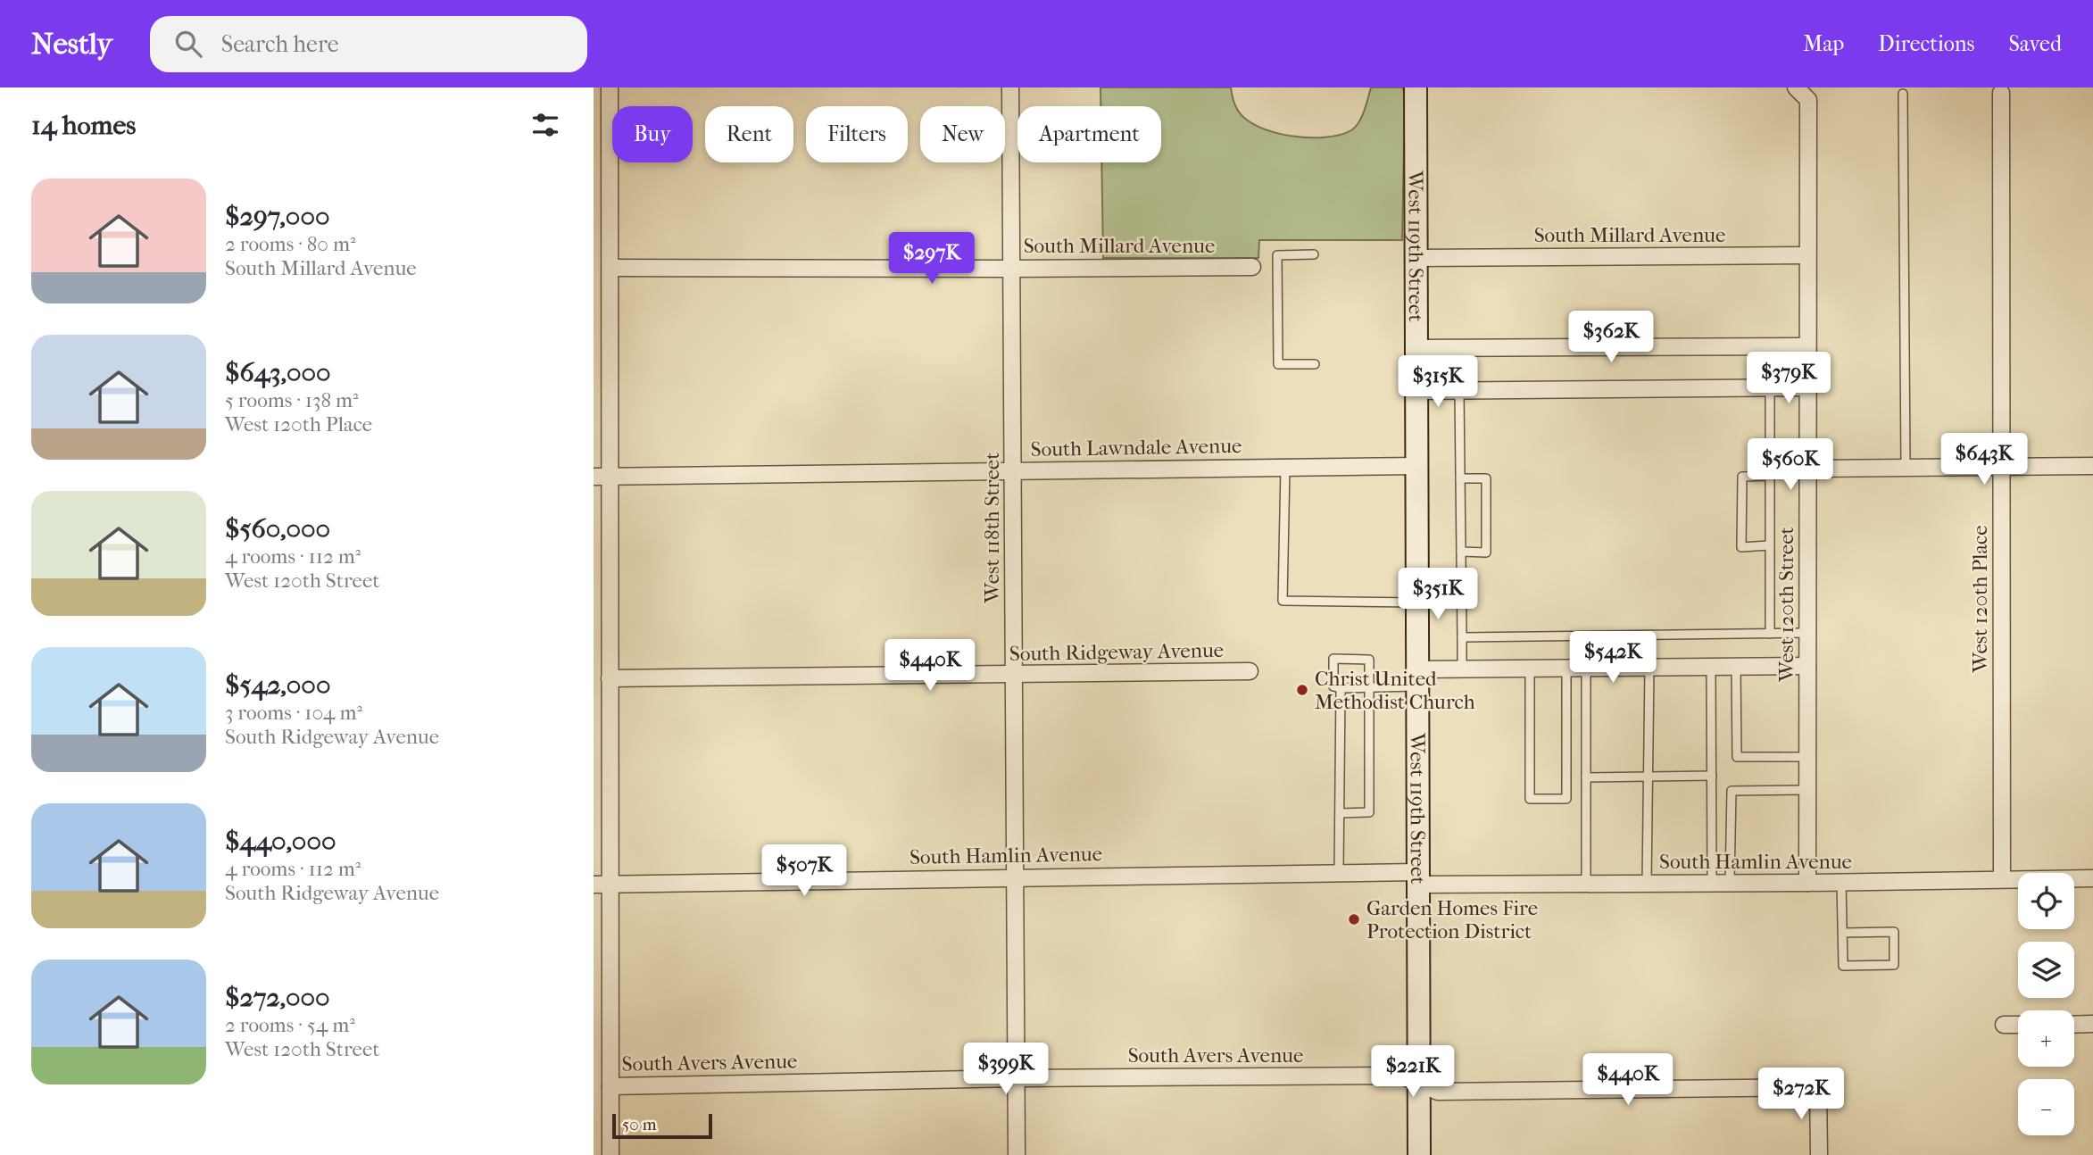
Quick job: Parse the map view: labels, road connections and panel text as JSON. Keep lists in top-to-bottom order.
{
  "streets": {
    "street": [
      "South Millard Avenue",
      "West 119th Street",
      "South Lawndale Avenue",
      "West 118th Street",
      "West 120th Place",
      "West 120th Street",
      "South Ridgeway Avenue",
      "South Hamlin Avenue",
      "South Avers Avenue"
    ]
  },
  "crossings": [
    ["South Millard Avenue", "West 119th Street"],
    ["South Millard Avenue", "West 118th Street"],
    ["South Millard Avenue", "West 120th Street"],
    ["West 119th Street", "South Lawndale Avenue"],
    ["West 119th Street", "South Hamlin Avenue"],
    ["West 119th Street", "South Avers Avenue"],
    ["South Lawndale Avenue", "West 118th Street"],
    ["West 118th Street", "South Ridgeway Avenue"],
    ["West 118th Street", "South Hamlin Avenue"],
    ["West 118th Street", "South Avers Avenue"],
    ["West 120th Place", "South Hamlin Avenue"],
    ["West 120th Street", "South Hamlin Avenue"]
  ],
  "places": ["Christ United Methodist Church", "Garden Homes Fire Protection District"],
  "scale_bar": "50 m",
  "page": {
    "header": "Nestly",
    "search": "Search here",
    "nav": ["Map", "Directions", "Saved"],
    "heading": "14 homes",
    "chip": [
      "Buy",
      "Rent",
      "Filters",
      "New",
      "Apartment"
    ],
    "list": [
      {
        "name": "$297,000",
        "note": "2 rooms · 80 m² · South Millard Avenue"
      },
      {
        "name": "$643,000",
        "note": "5 rooms · 138 m² · West 120th Place"
      },
      {
        "name": "$560,000",
        "note": "4 rooms · 112 m² · West 120th Street"
      },
      {
        "name": "$542,000",
        "note": "3 rooms · 104 m² · South Ridgeway Avenue"
      },
      {
        "name": "$440,000",
        "note": "4 rooms · 112 m² · South Ridgeway Avenue"
      },
      {
        "name": "$272,000",
        "note": "2 rooms · 54 m² · West 120th Street"
      }
    ],
    "price": [
      "$297K",
      "$362K",
      "$379K",
      "$315K",
      "$643K",
      "$560K",
      "$351K",
      "$542K",
      "$440K",
      "$507K",
      "$399K",
      "$221K",
      "$440K",
      "$272K"
    ],
    "map_buttons": ["+", "−"],
    "scale": "50 m"
  }
}
